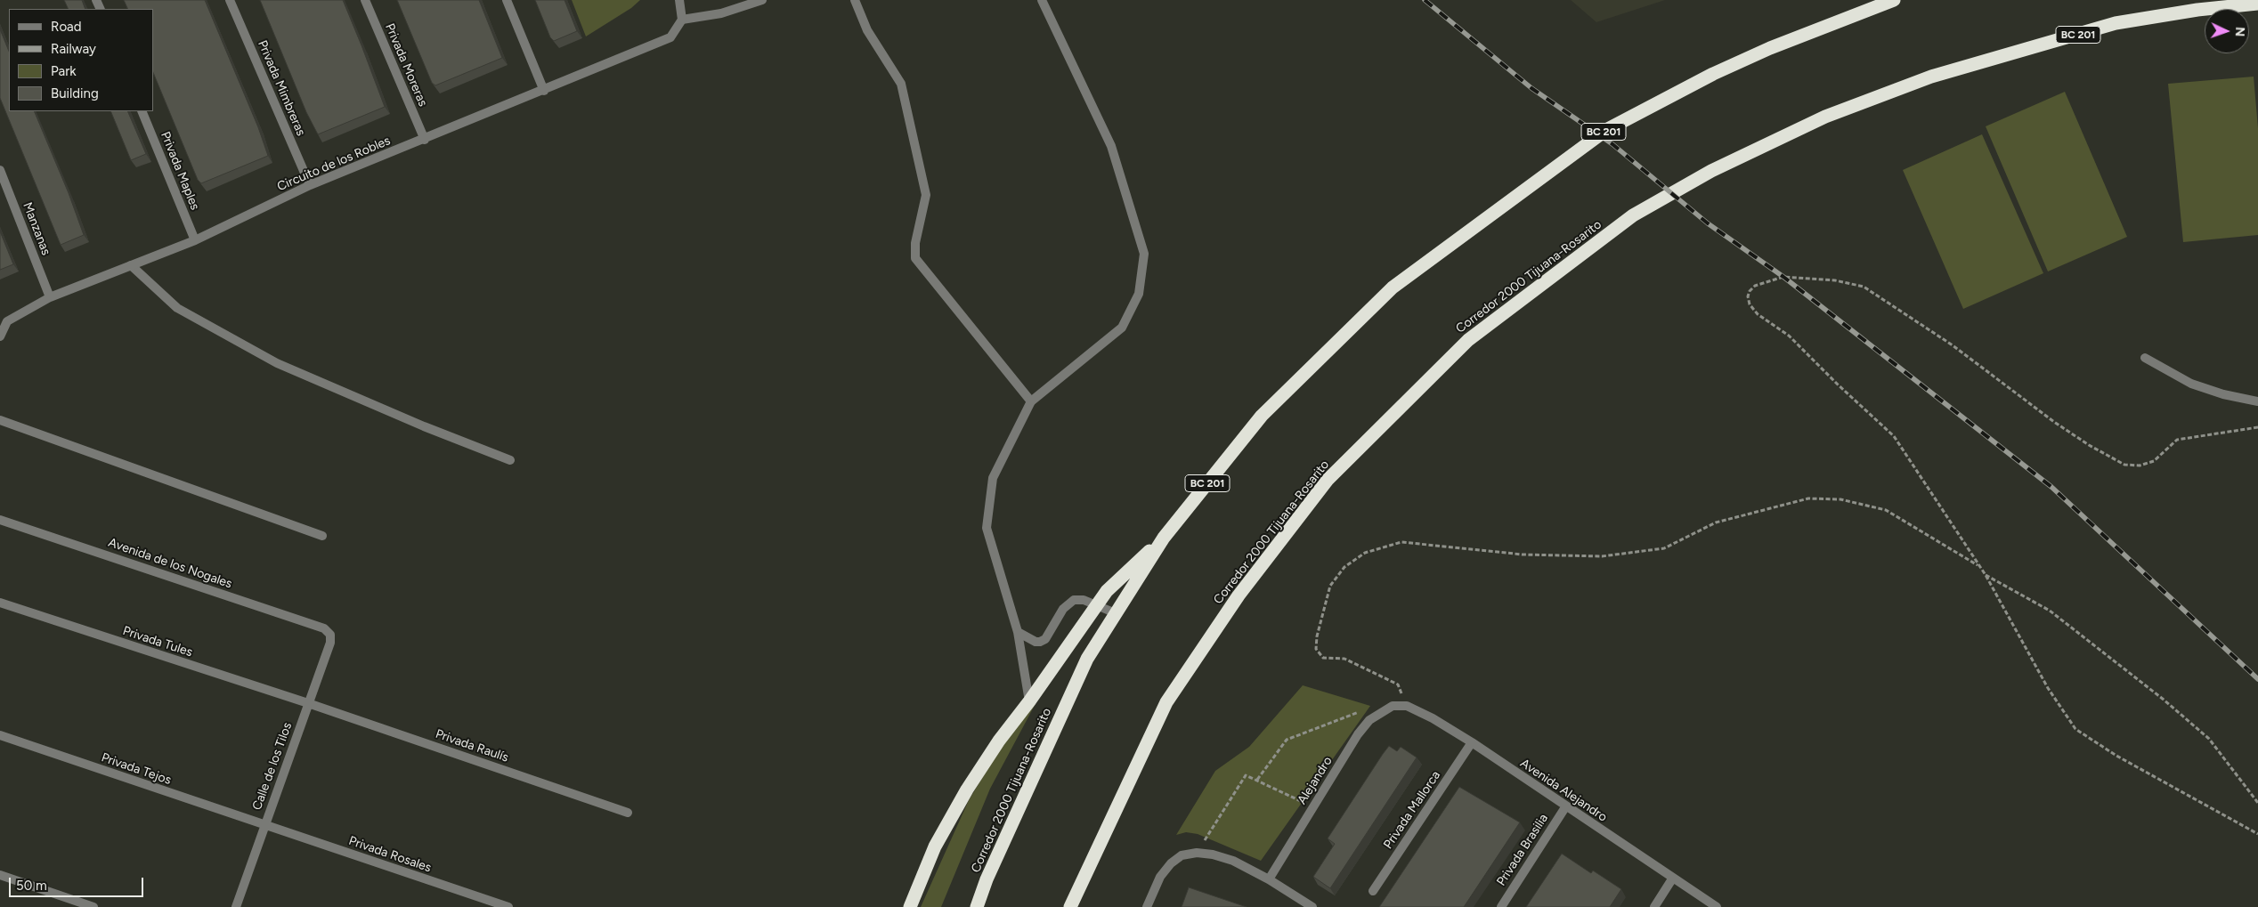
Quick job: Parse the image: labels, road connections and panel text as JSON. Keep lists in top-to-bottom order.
{
  "streets": {
    "highway": ["BC 201", "Corredor 2000 Tijuana-Rosarito"],
    "street": [
      "Privada Moreras",
      "Privada Mimbreras",
      "Circuito de los Robles",
      "Privada Maples",
      "Manzanas",
      "Avenida de los Nogales",
      "Privada Tules",
      "Privada Raulís",
      "Calle de los Tilos",
      "Privada Tejos",
      "Alejandro",
      "Avenida Alejandro",
      "Privada Mallorca",
      "Privada Brasilia",
      "Privada Rosales"
    ]
  },
  "crossings": [
    ["Privada Moreras", "Circuito de los Robles"],
    ["Privada Mimbreras", "Circuito de los Robles"],
    ["Circuito de los Robles", "Privada Maples"],
    ["Circuito de los Robles", "Manzanas"],
    ["Avenida de los Nogales", "Calle de los Tilos"],
    ["Privada Tules", "Privada Raulís"],
    ["Privada Tules", "Calle de los Tilos"],
    ["Privada Raulís", "Calle de los Tilos"],
    ["Calle de los Tilos", "Privada Tejos"],
    ["Calle de los Tilos", "Privada Rosales"],
    ["Privada Tejos", "Privada Rosales"],
    ["Alejandro", "Avenida Alejandro"],
    ["Avenida Alejandro", "Privada Mallorca"],
    ["Avenida Alejandro", "Privada Brasilia"]
  ],
  "legend": [
    "Road",
    "Railway",
    "Park",
    "Building"
  ],
  "scale_bar": "50 m",
  "north": "right"
}
